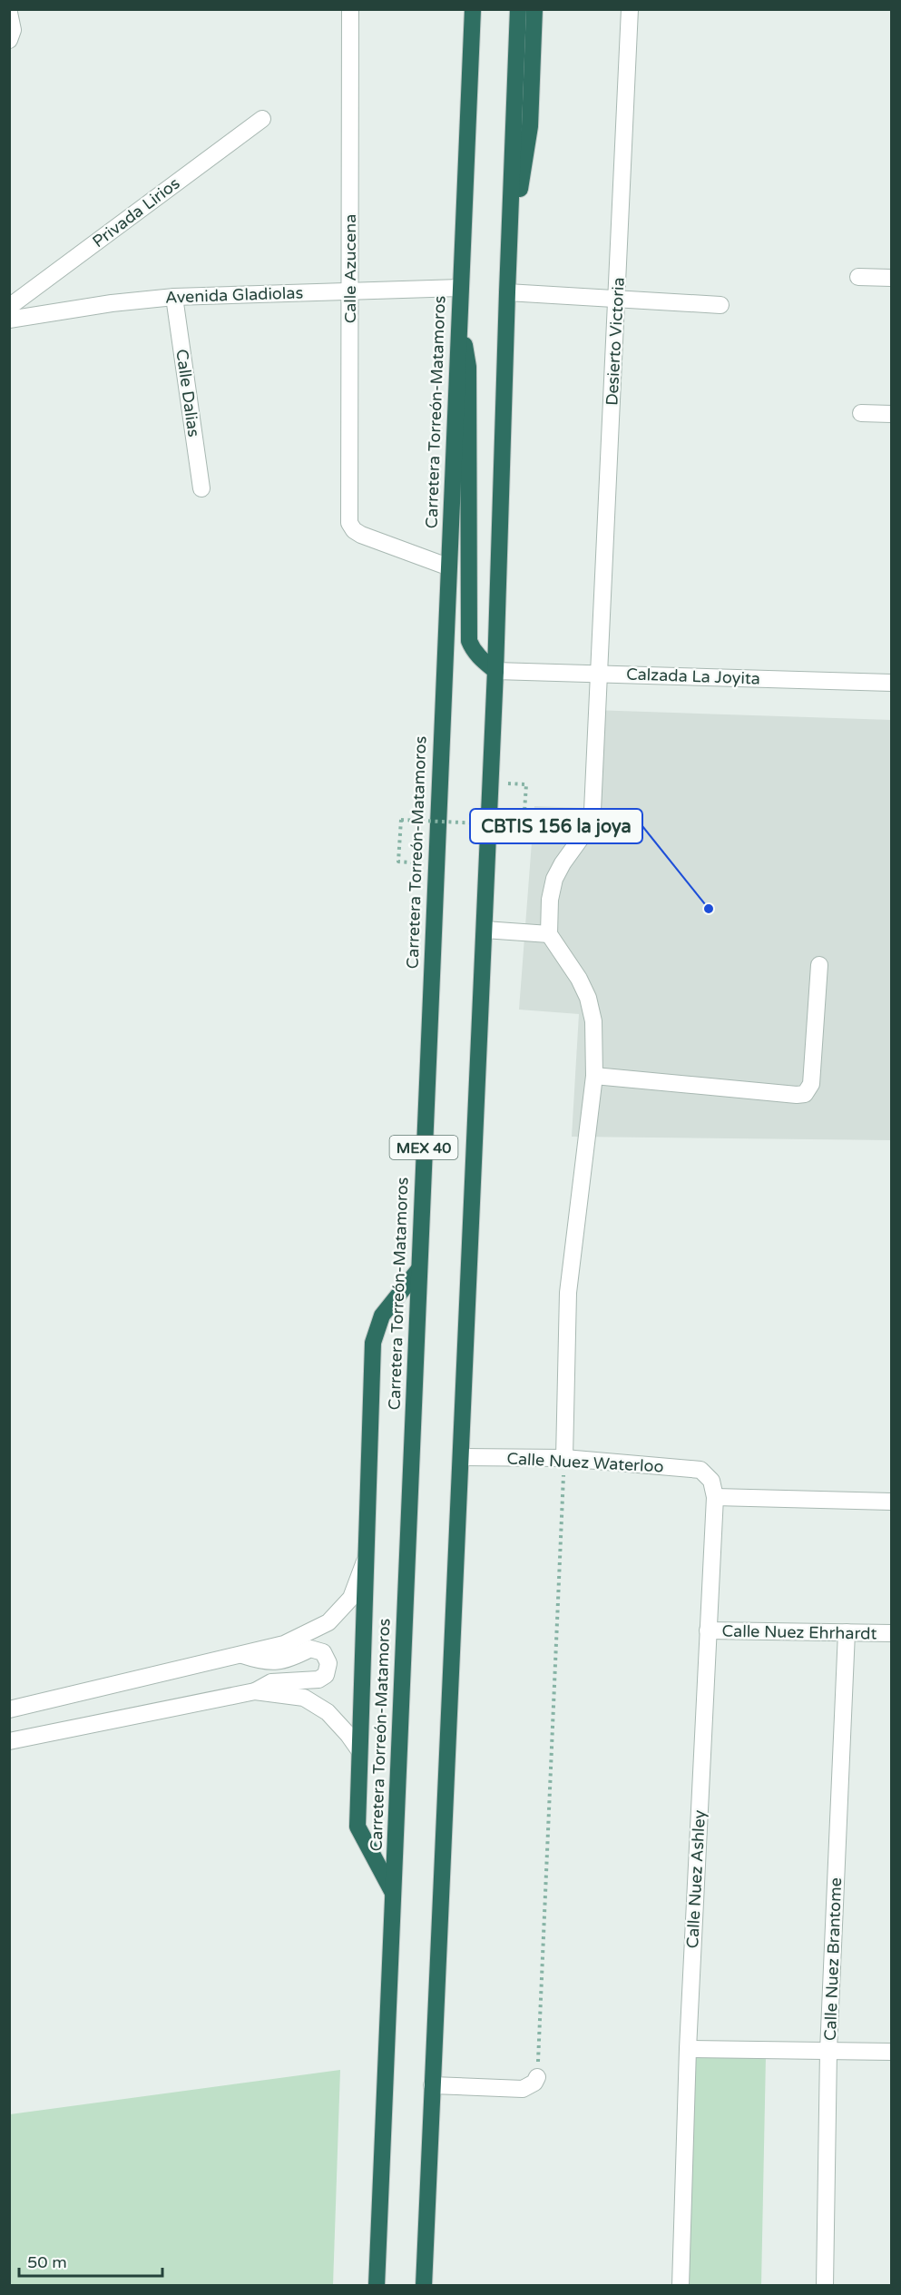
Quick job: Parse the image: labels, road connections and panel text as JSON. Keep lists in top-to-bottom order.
{
  "streets": {
    "highway": ["Carretera Torreón-Matamoros", "MEX 40"],
    "street": [
      "Privada Lirios",
      "Calle Azucena",
      "Avenida Gladiolas",
      "Desierto Victoria",
      "Calle Dalias",
      "Calzada La Joyita",
      "Calle Nuez Waterloo",
      "Calle Nuez Ehrhardt",
      "Calle Nuez Ashley",
      "Calle Nuez Brantome"
    ]
  },
  "crossings": [
    ["Calle Azucena", "Avenida Gladiolas"],
    ["Calle Azucena", "Carretera Torreón-Matamoros"],
    ["Avenida Gladiolas", "Calle Dalias"],
    ["Avenida Gladiolas", "Carretera Torreón-Matamoros"],
    ["Desierto Victoria", "Calzada La Joyita"],
    ["Calzada La Joyita", "MEX 40"],
    ["MEX 40", "Calle Nuez Waterloo"],
    ["Calle Nuez Waterloo", "Calle Nuez Ashley"],
    ["Calle Nuez Ehrhardt", "Calle Nuez Ashley"],
    ["Calle Nuez Ehrhardt", "Calle Nuez Brantome"]
  ],
  "places": ["CBTIS 156 la joya"],
  "scale_bar": "50 m"
}
